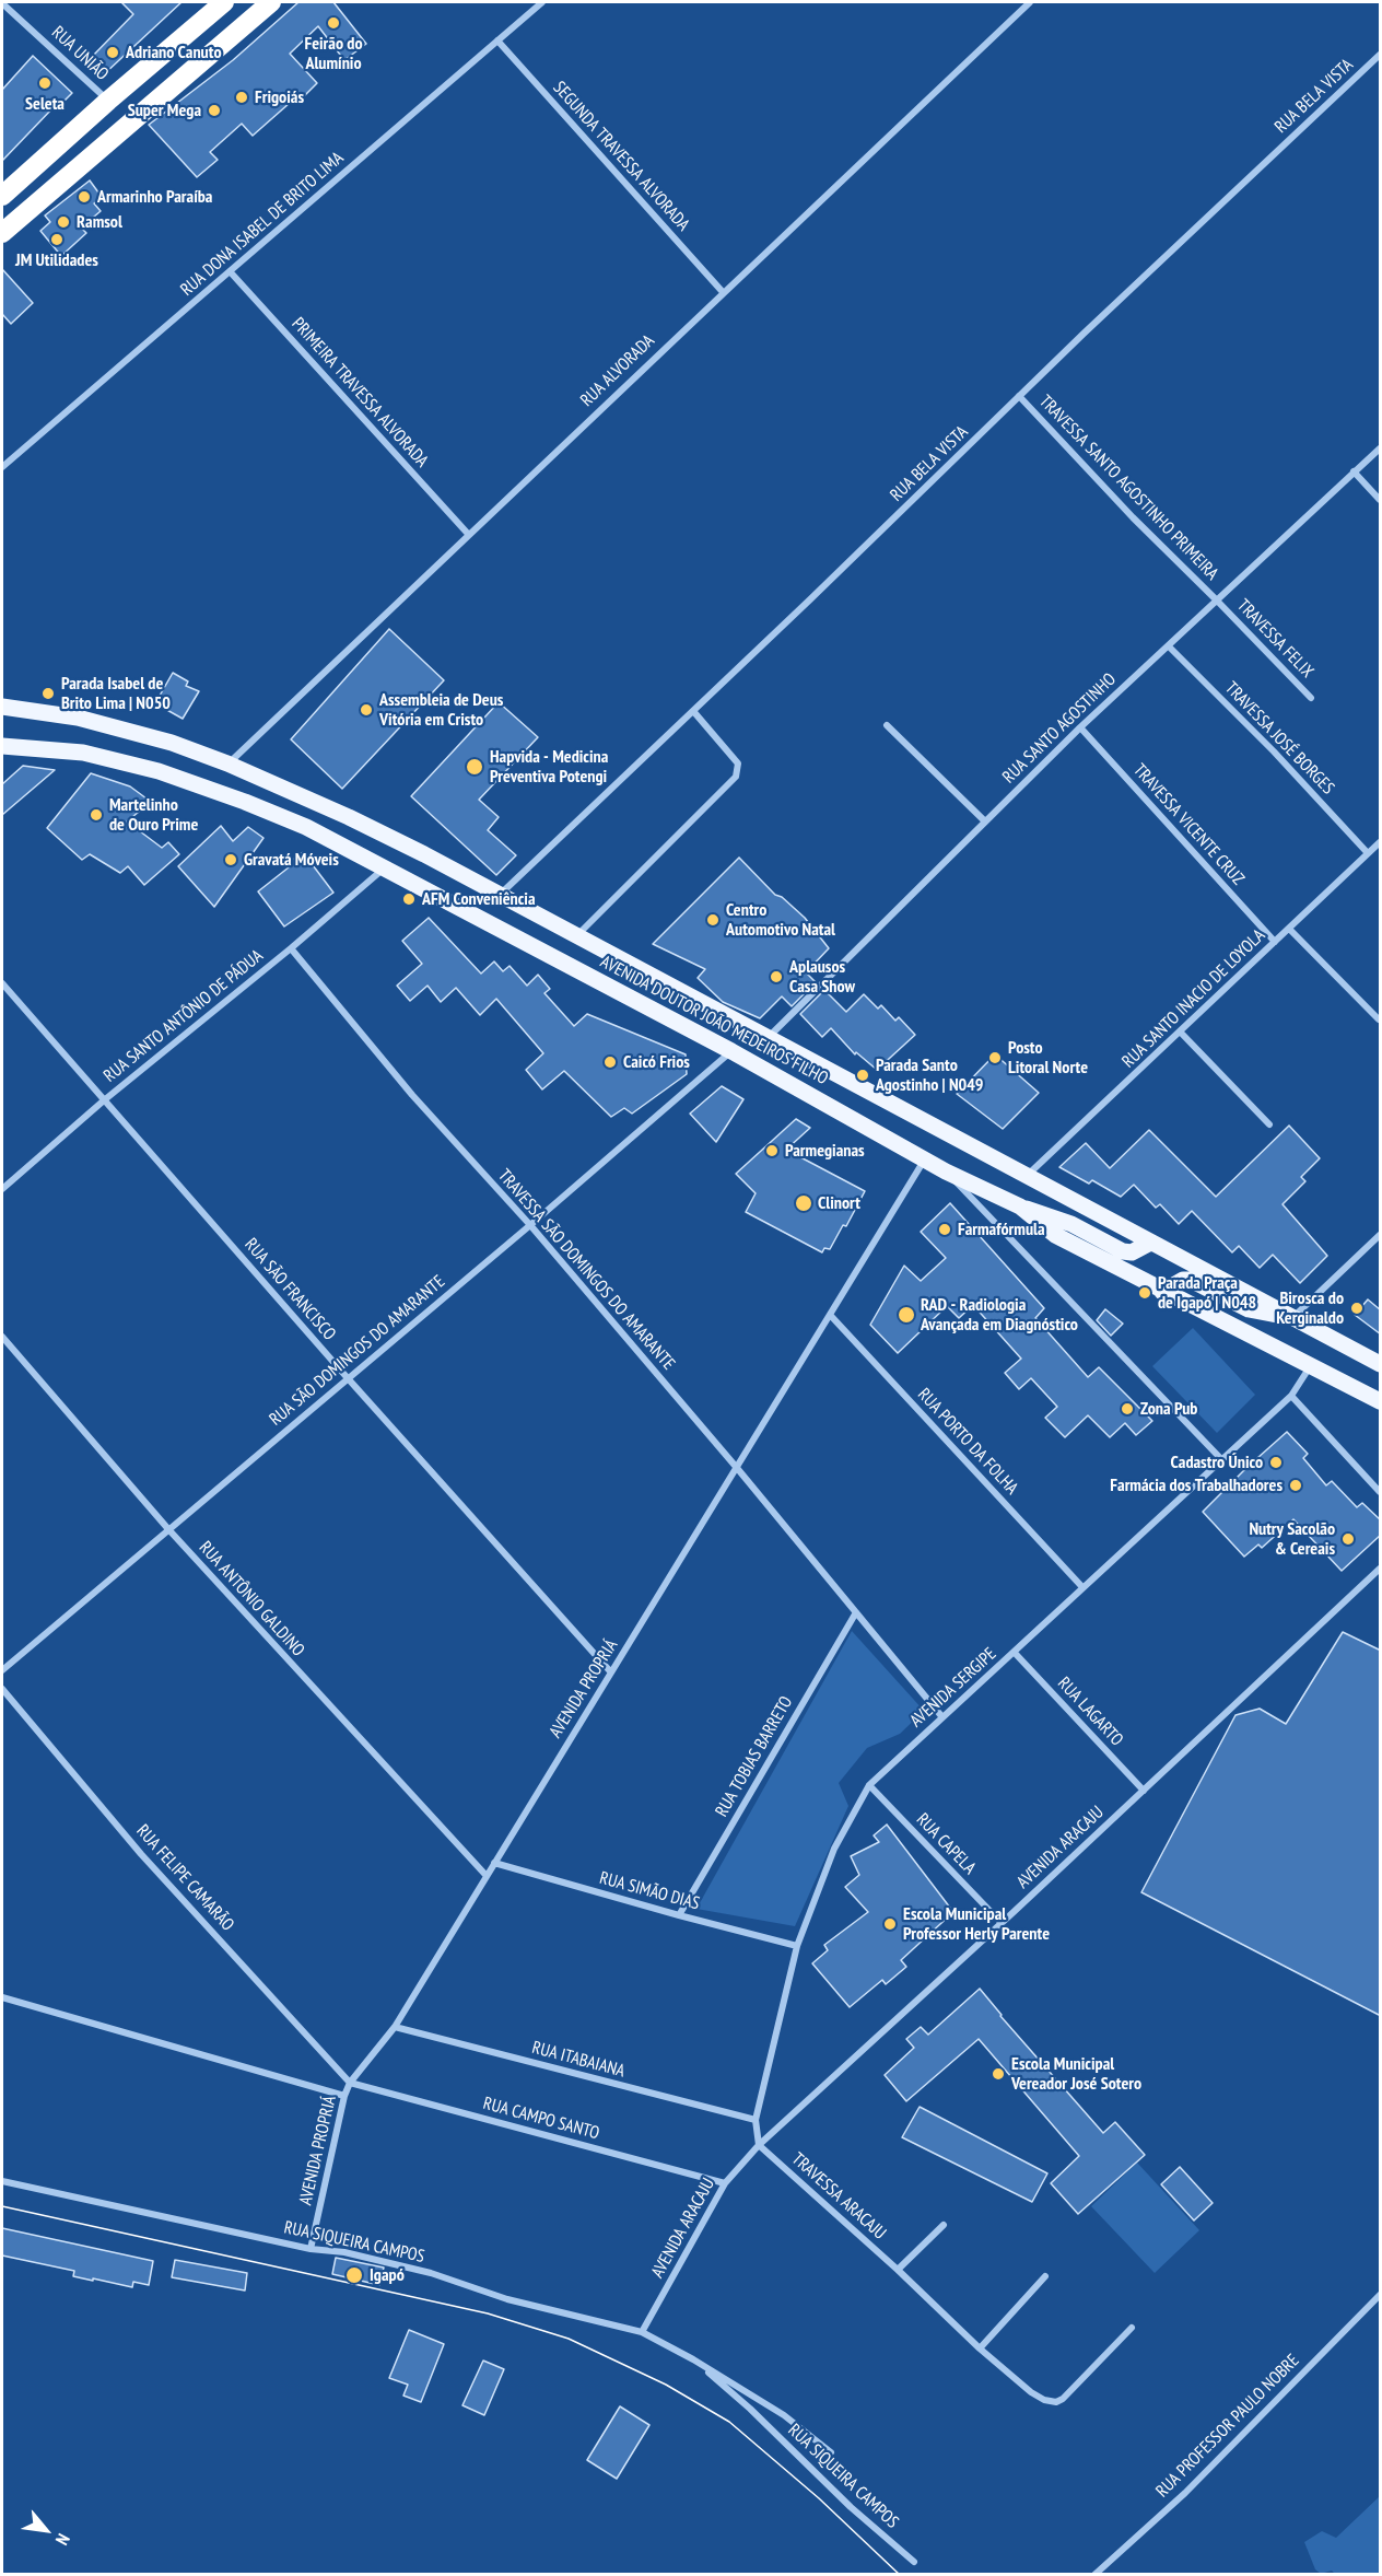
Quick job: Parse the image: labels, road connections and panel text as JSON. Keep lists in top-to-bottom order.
{
  "streets": {
    "main road": ["AVENIDA DOUTOR JOÃO MEDEIROS FILHO"],
    "street": [
      "RUA UNIÃO",
      "RUA BELA VISTA",
      "SEGUNDA TRAVESSA ALVORADA",
      "RUA DONA ISABEL DE BRITO LIMA",
      "RUA ALVORADA",
      "PRIMEIRA TRAVESSA ALVORADA",
      "TRAVESSA SANTO AGOSTINHO PRIMEIRA",
      "TRAVESSA FELIX",
      "RUA SANTO AGOSTINHO",
      "TRAVESSA JOSÉ BORGES",
      "TRAVESSA VICENTE CRUZ",
      "RUA SANTO INACIO DE LOYOLA",
      "RUA SANTO ANTÔNIO DE PÁDUA",
      "TRAVESSA SÃO DOMINGOS DO AMARANTE",
      "RUA SÃO FRANCISCO",
      "RUA SÃO DOMINGOS DO AMARANTE",
      "RUA PORTO DA FOLHA",
      "RUA ANTÔNIO GALDINO",
      "AVENIDA SERGIPE",
      "AVENIDA PROPRIÁ",
      "RUA LAGARTO",
      "RUA TOBIAS BARRETO",
      "RUA CAPELA",
      "AVENIDA ARACAJU",
      "RUA FELIPE CAMARÃO",
      "RUA SIMÃO DIAS",
      "RUA ITABAIANA",
      "RUA CAMPO SANTO",
      "TRAVESSA ARACAJU",
      "RUA SIQUEIRA CAMPOS",
      "RUA PROFESSOR PAULO NOBRE"
    ]
  },
  "crossings": [
    ["RUA BELA VISTA", "TRAVESSA SANTO AGOSTINHO PRIMEIRA"],
    ["RUA BELA VISTA", "AVENIDA DOUTOR JOÃO MEDEIROS FILHO"],
    ["SEGUNDA TRAVESSA ALVORADA", "RUA DONA ISABEL DE BRITO LIMA"],
    ["SEGUNDA TRAVESSA ALVORADA", "RUA ALVORADA"],
    ["RUA DONA ISABEL DE BRITO LIMA", "PRIMEIRA TRAVESSA ALVORADA"],
    ["RUA ALVORADA", "PRIMEIRA TRAVESSA ALVORADA"],
    ["RUA ALVORADA", "AVENIDA DOUTOR JOÃO MEDEIROS FILHO"],
    ["TRAVESSA SANTO AGOSTINHO PRIMEIRA", "TRAVESSA FELIX"],
    ["TRAVESSA SANTO AGOSTINHO PRIMEIRA", "RUA SANTO AGOSTINHO"],
    ["TRAVESSA FELIX", "RUA SANTO AGOSTINHO"],
    ["RUA SANTO AGOSTINHO", "TRAVESSA JOSÉ BORGES"],
    ["RUA SANTO AGOSTINHO", "TRAVESSA VICENTE CRUZ"],
    ["RUA SANTO AGOSTINHO", "AVENIDA DOUTOR JOÃO MEDEIROS FILHO"],
    ["TRAVESSA JOSÉ BORGES", "RUA SANTO INACIO DE LOYOLA"],
    ["TRAVESSA VICENTE CRUZ", "RUA SANTO INACIO DE LOYOLA"],
    ["RUA SANTO INACIO DE LOYOLA", "AVENIDA DOUTOR JOÃO MEDEIROS FILHO"],
    ["RUA SANTO ANTÔNIO DE PÁDUA", "AVENIDA DOUTOR JOÃO MEDEIROS FILHO"],
    ["RUA SANTO ANTÔNIO DE PÁDUA", "TRAVESSA SÃO DOMINGOS DO AMARANTE"],
    ["RUA SANTO ANTÔNIO DE PÁDUA", "RUA SÃO FRANCISCO"],
    ["AVENIDA DOUTOR JOÃO MEDEIROS FILHO", "RUA SÃO DOMINGOS DO AMARANTE"],
    ["AVENIDA DOUTOR JOÃO MEDEIROS FILHO", "AVENIDA SERGIPE"],
    ["AVENIDA DOUTOR JOÃO MEDEIROS FILHO", "AVENIDA PROPRIÁ"],
    ["TRAVESSA SÃO DOMINGOS DO AMARANTE", "RUA SÃO DOMINGOS DO AMARANTE"],
    ["TRAVESSA SÃO DOMINGOS DO AMARANTE", "AVENIDA SERGIPE"],
    ["TRAVESSA SÃO DOMINGOS DO AMARANTE", "AVENIDA PROPRIÁ"],
    ["TRAVESSA SÃO DOMINGOS DO AMARANTE", "RUA TOBIAS BARRETO"],
    ["RUA SÃO FRANCISCO", "RUA SÃO DOMINGOS DO AMARANTE"],
    ["RUA SÃO FRANCISCO", "AVENIDA PROPRIÁ"],
    ["RUA SÃO DOMINGOS DO AMARANTE", "RUA ANTÔNIO GALDINO"],
    ["RUA PORTO DA FOLHA", "AVENIDA SERGIPE"],
    ["RUA PORTO DA FOLHA", "AVENIDA PROPRIÁ"],
    ["RUA ANTÔNIO GALDINO", "AVENIDA PROPRIÁ"],
    ["AVENIDA SERGIPE", "RUA LAGARTO"],
    ["AVENIDA SERGIPE", "RUA CAPELA"],
    ["AVENIDA SERGIPE", "RUA SIMÃO DIAS"],
    ["AVENIDA SERGIPE", "RUA ITABAIANA"],
    ["AVENIDA PROPRIÁ", "RUA FELIPE CAMARÃO"],
    ["AVENIDA PROPRIÁ", "RUA SIMÃO DIAS"],
    ["AVENIDA PROPRIÁ", "RUA ITABAIANA"],
    ["AVENIDA PROPRIÁ", "RUA CAMPO SANTO"],
    ["AVENIDA PROPRIÁ", "RUA SIQUEIRA CAMPOS"],
    ["RUA LAGARTO", "AVENIDA ARACAJU"],
    ["RUA TOBIAS BARRETO", "RUA SIMÃO DIAS"],
    ["RUA CAPELA", "AVENIDA ARACAJU"],
    ["AVENIDA ARACAJU", "RUA CAMPO SANTO"],
    ["AVENIDA ARACAJU", "TRAVESSA ARACAJU"],
    ["AVENIDA ARACAJU", "RUA SIQUEIRA CAMPOS"],
    ["RUA FELIPE CAMARÃO", "RUA CAMPO SANTO"]
  ],
  "places": [
    "Feirão do Alumínio",
    "Adriano Canuto",
    "Seleta",
    "Frigoiás",
    "Super Mega",
    "Armarinho Paraíba",
    "Ramsol",
    "JM Utilidades",
    "Parada Isabel de Brito Lima | N050",
    "Assembleia de Deus Vitória em Cristo",
    "Hapvida - Medicina Preventiva Potengi",
    "Martelinho de Ouro Prime",
    "Gravatá Móveis",
    "AFM Conveniência",
    "Centro Automotivo Natal",
    "Aplausos Casa Show",
    "Posto Litoral Norte",
    "Caicó Frios",
    "Parada Santo Agostinho | N049",
    "Parmegianas",
    "Clinort",
    "Farmafórmula",
    "Parada Praça de Igapó | N048",
    "Birosca do Kerginaldo",
    "RAD - Radiologia Avançada em Diagnóstico",
    "Zona Pub",
    "Cadastro Único",
    "Farmácia dos Trabalhadores",
    "Nutry Sacolão & Cereais",
    "Escola Municipal Professor Herly Parente",
    "Escola Municipal Vereador José Sotero",
    "Igapó"
  ],
  "north": "bottom right"
}
